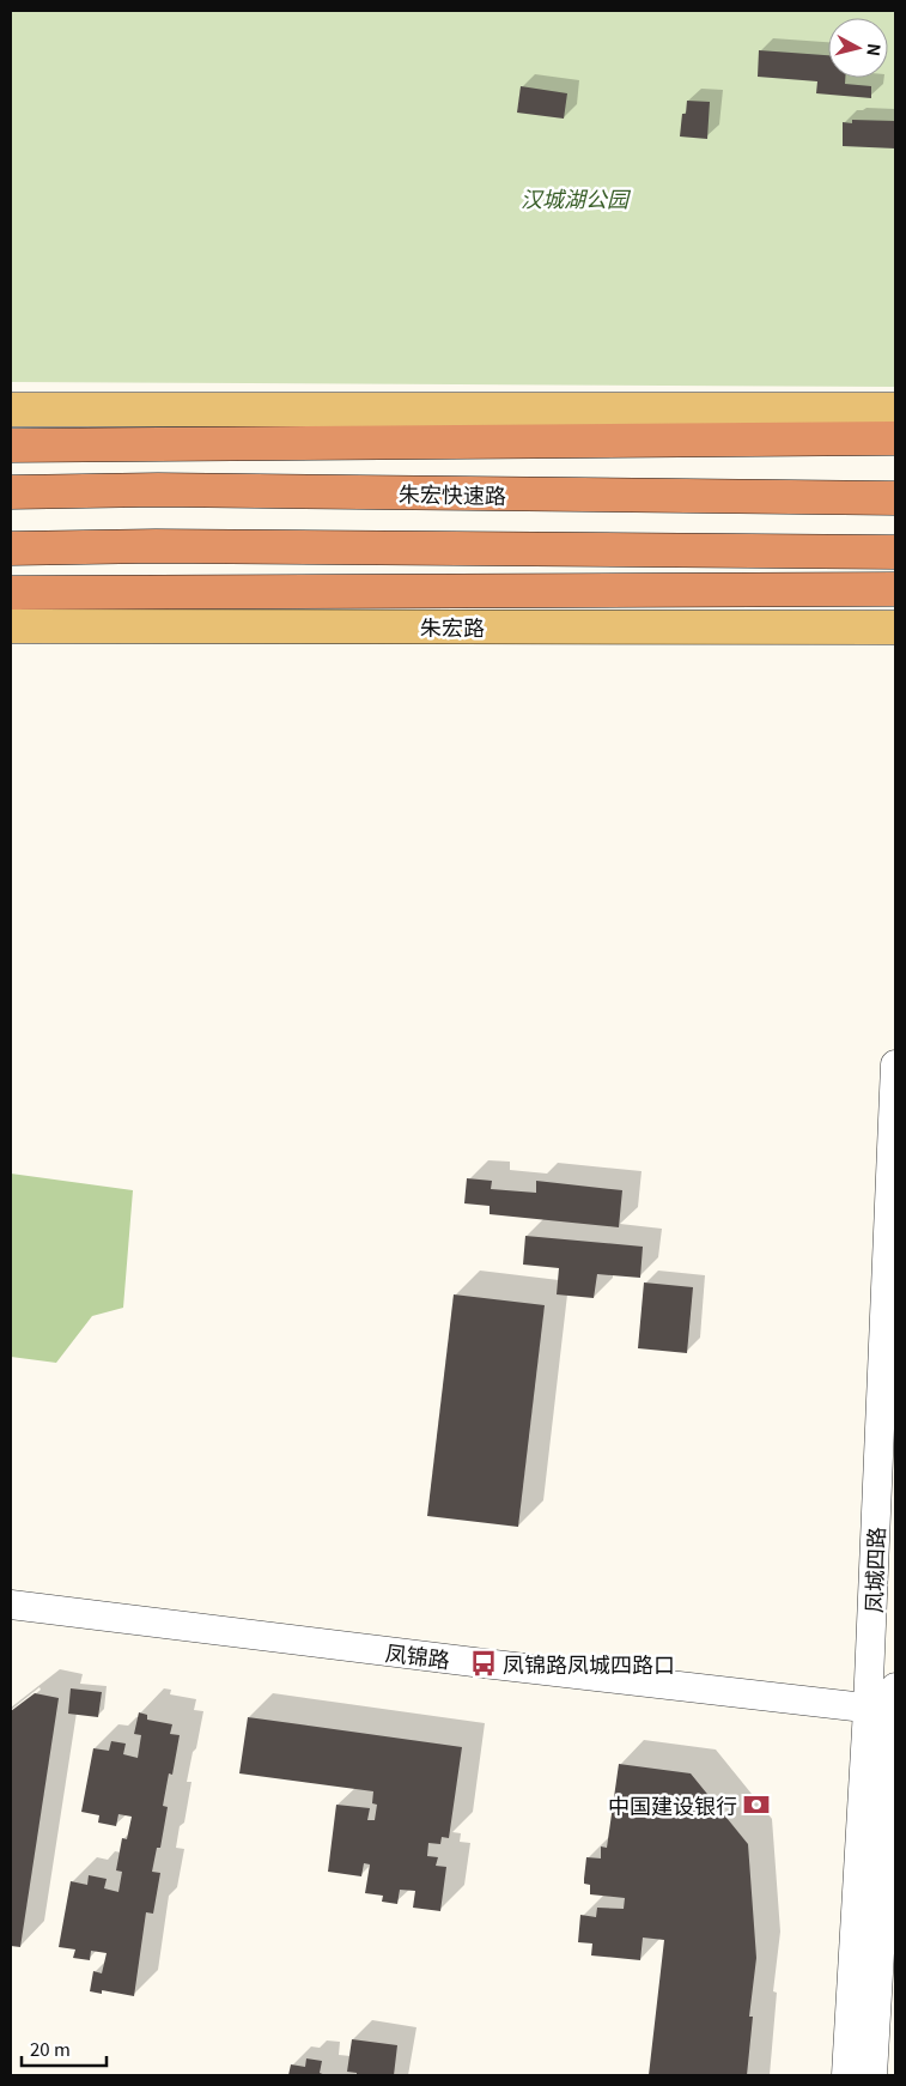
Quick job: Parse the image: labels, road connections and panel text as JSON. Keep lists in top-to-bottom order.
{
  "streets": {
    "highway": ["朱宏快速路"],
    "main road": ["朱宏路"],
    "street": ["凤城四路", "凤锦路"]
  },
  "crossings": [
    ["凤城四路", "凤锦路"]
  ],
  "parks": ["汉城湖公园"],
  "places": {
    "bus stop": ["凤锦路凤城四路口"],
    "bank": ["中国建设银行"]
  },
  "scale_bar": "20 m",
  "north": "right"
}
